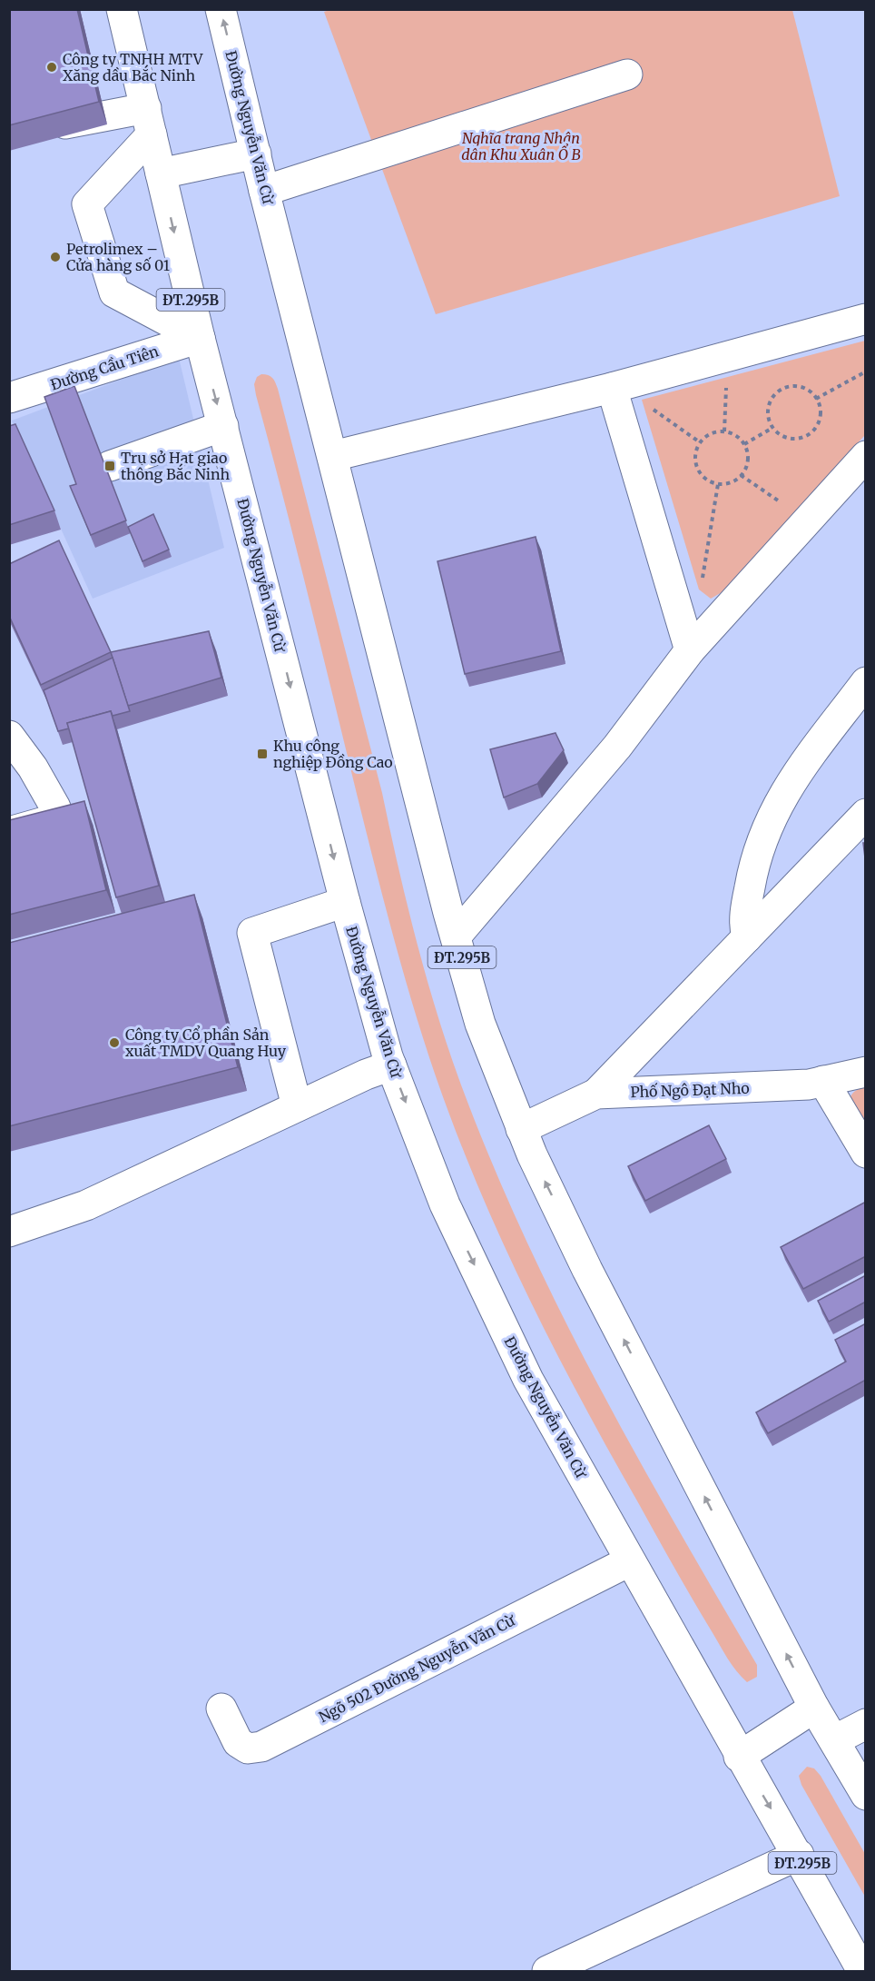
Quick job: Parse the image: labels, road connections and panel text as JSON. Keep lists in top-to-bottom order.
{
  "streets": {
    "main road": [
      "Đường Nguyễn Văn Cừ",
      "ĐT.295B",
      "Đường Cầu Tiên",
      "Phố Ngô Đạt Nho",
      "Ngõ 502 Đường Nguyễn Văn Cừ"
    ]
  },
  "crossings": [
    ["Đường Nguyễn Văn Cừ", "Đường Cầu Tiên"],
    ["Đường Nguyễn Văn Cừ", "Phố Ngô Đạt Nho"],
    ["Đường Nguyễn Văn Cừ", "Ngõ 502 Đường Nguyễn Văn Cừ"]
  ],
  "parks": ["Nghĩa trang Nhân dân Khu Xuân Ổ B"],
  "places": {
    "other": ["Công ty TNHH MTV Xăng dầu Bắc Ninh", "Petrolimex – Cửa hàng số 01", "Công ty Cổ phần Sản xuất TMDV Quang Huy"],
    "transit": ["Trụ sở Hạt giao thông Bắc Ninh", "Khu công nghiệp Đồng Cao"]
  }
}
